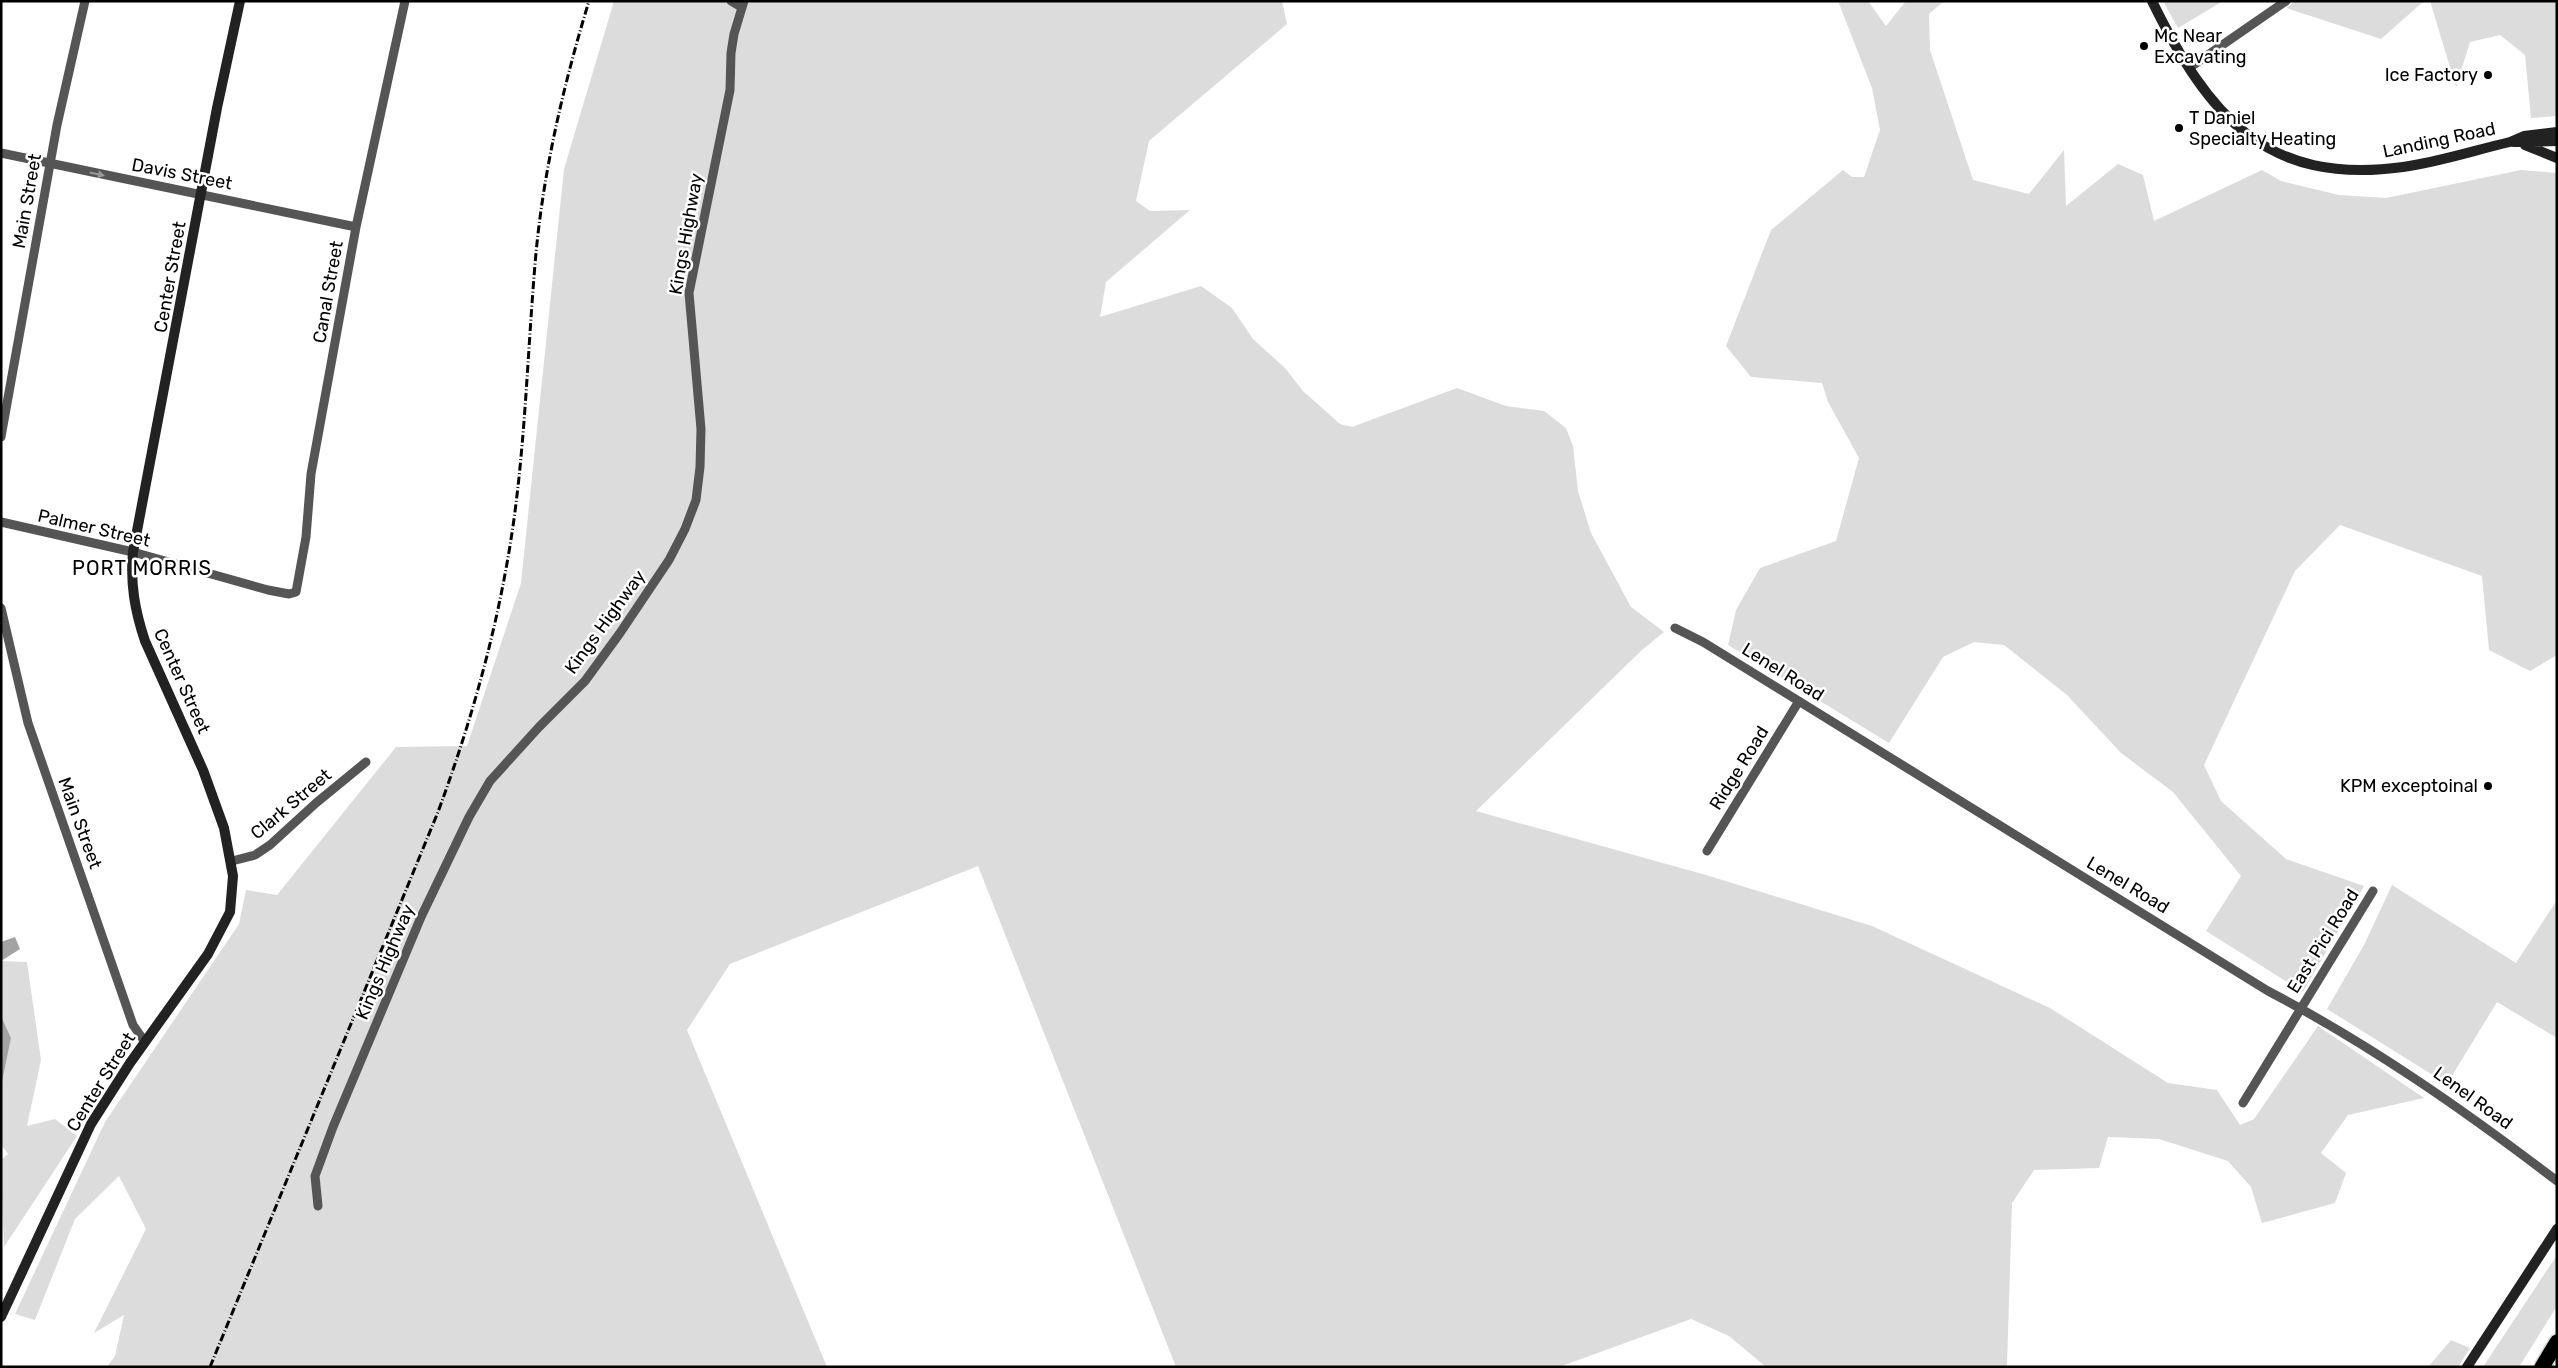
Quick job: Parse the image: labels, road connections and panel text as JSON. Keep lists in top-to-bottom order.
{
  "streets": {
    "main road": ["Landing Road", "Center Street"],
    "street": [
      "Davis Street",
      "Main Street",
      "Kings Highway",
      "Canal Street",
      "Palmer Street",
      "Lenel Road",
      "Ridge Road",
      "Clark Street",
      "East Pici Road"
    ]
  },
  "crossings": [
    ["Davis Street", "Main Street"],
    ["Davis Street", "Center Street"],
    ["Davis Street", "Canal Street"],
    ["Main Street", "Center Street"],
    ["Center Street", "Palmer Street"],
    ["Center Street", "Clark Street"],
    ["Canal Street", "Palmer Street"],
    ["Lenel Road", "Ridge Road"],
    ["Lenel Road", "East Pici Road"]
  ],
  "one_way": ["Davis Street"],
  "districts": ["PORT MORRIS"],
  "places": [
    "Mc Near Excavating",
    "Ice Factory",
    "T Daniel Specialty Heating",
    "KPM exceptoinal"
  ]
}
